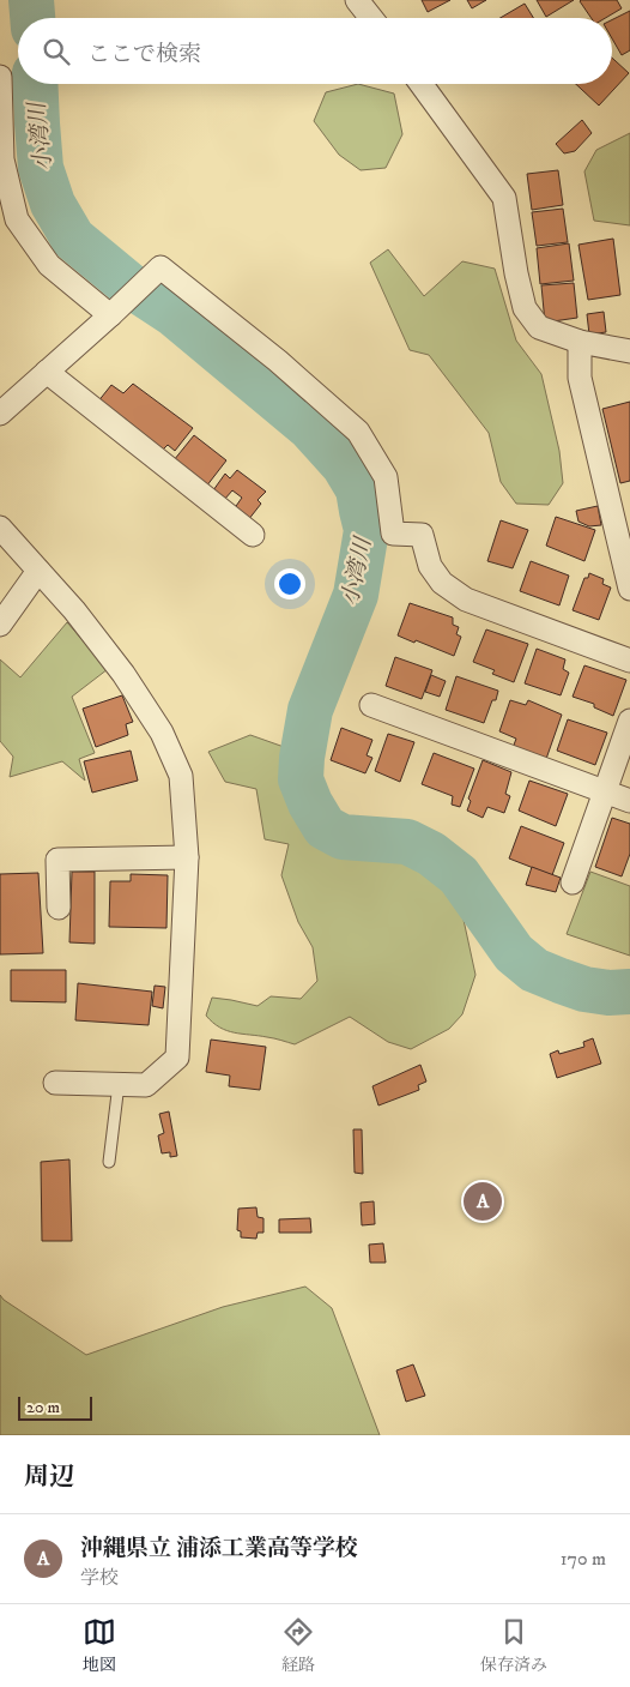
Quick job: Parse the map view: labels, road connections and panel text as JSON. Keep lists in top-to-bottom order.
{
  "water": ["小湾川"],
  "scale_bar": "20 m",
  "page": {
    "search": "ここで検索",
    "pins": "A",
    "scale": "20 m",
    "heading": "周辺",
    "list": [
      {
        "mark": "A",
        "name": "沖縄県立 浦添工業高等学校",
        "note": "学校",
        "value": "170 m"
      }
    ],
    "nav": ["地図", "経路", "保存済み"]
  }
}
